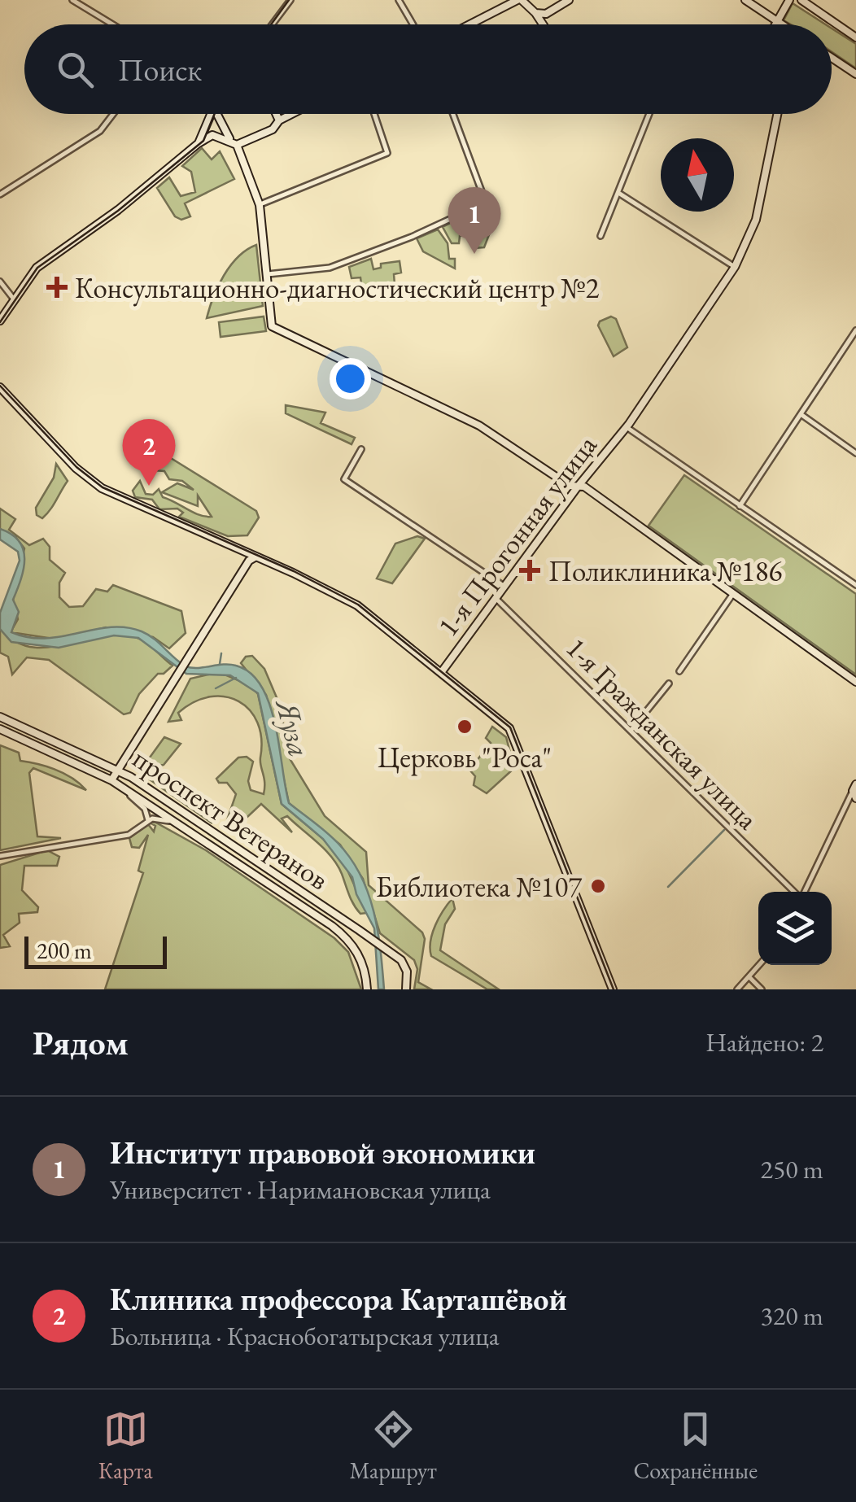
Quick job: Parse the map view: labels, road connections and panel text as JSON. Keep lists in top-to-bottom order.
{
  "streets": {
    "street": ["1-я Прогонная улица", "1-я Гражданская улица", "проспект Ветеранов"]
  },
  "crossings": [
    ["1-я Прогонная улица", "1-я Гражданская улица"]
  ],
  "water": ["Яуза"],
  "places": {
    "health": ["Консультационно-диагностический центр №2", "Поликлиника №186"],
    "other": ["Церковь \"Роса\"", "Библиотека №107"]
  },
  "scale_bar": "200 m",
  "north": "top",
  "page": {
    "search": "Поиск",
    "pins": ["1", "2"],
    "scale": "200 m",
    "heading": ["Рядом", "Найдено: 2"],
    "list": [
      {
        "mark": "1",
        "name": "Институт правовой экономики",
        "note": "Университет · Наримановская улица",
        "value": "250 m"
      },
      {
        "mark": "2",
        "name": "Клиника профессора Карташёвой",
        "note": "Больница · Краснобогатырская улица",
        "value": "320 m"
      }
    ],
    "nav": ["Карта", "Маршрут", "Сохранённые"]
  }
}
